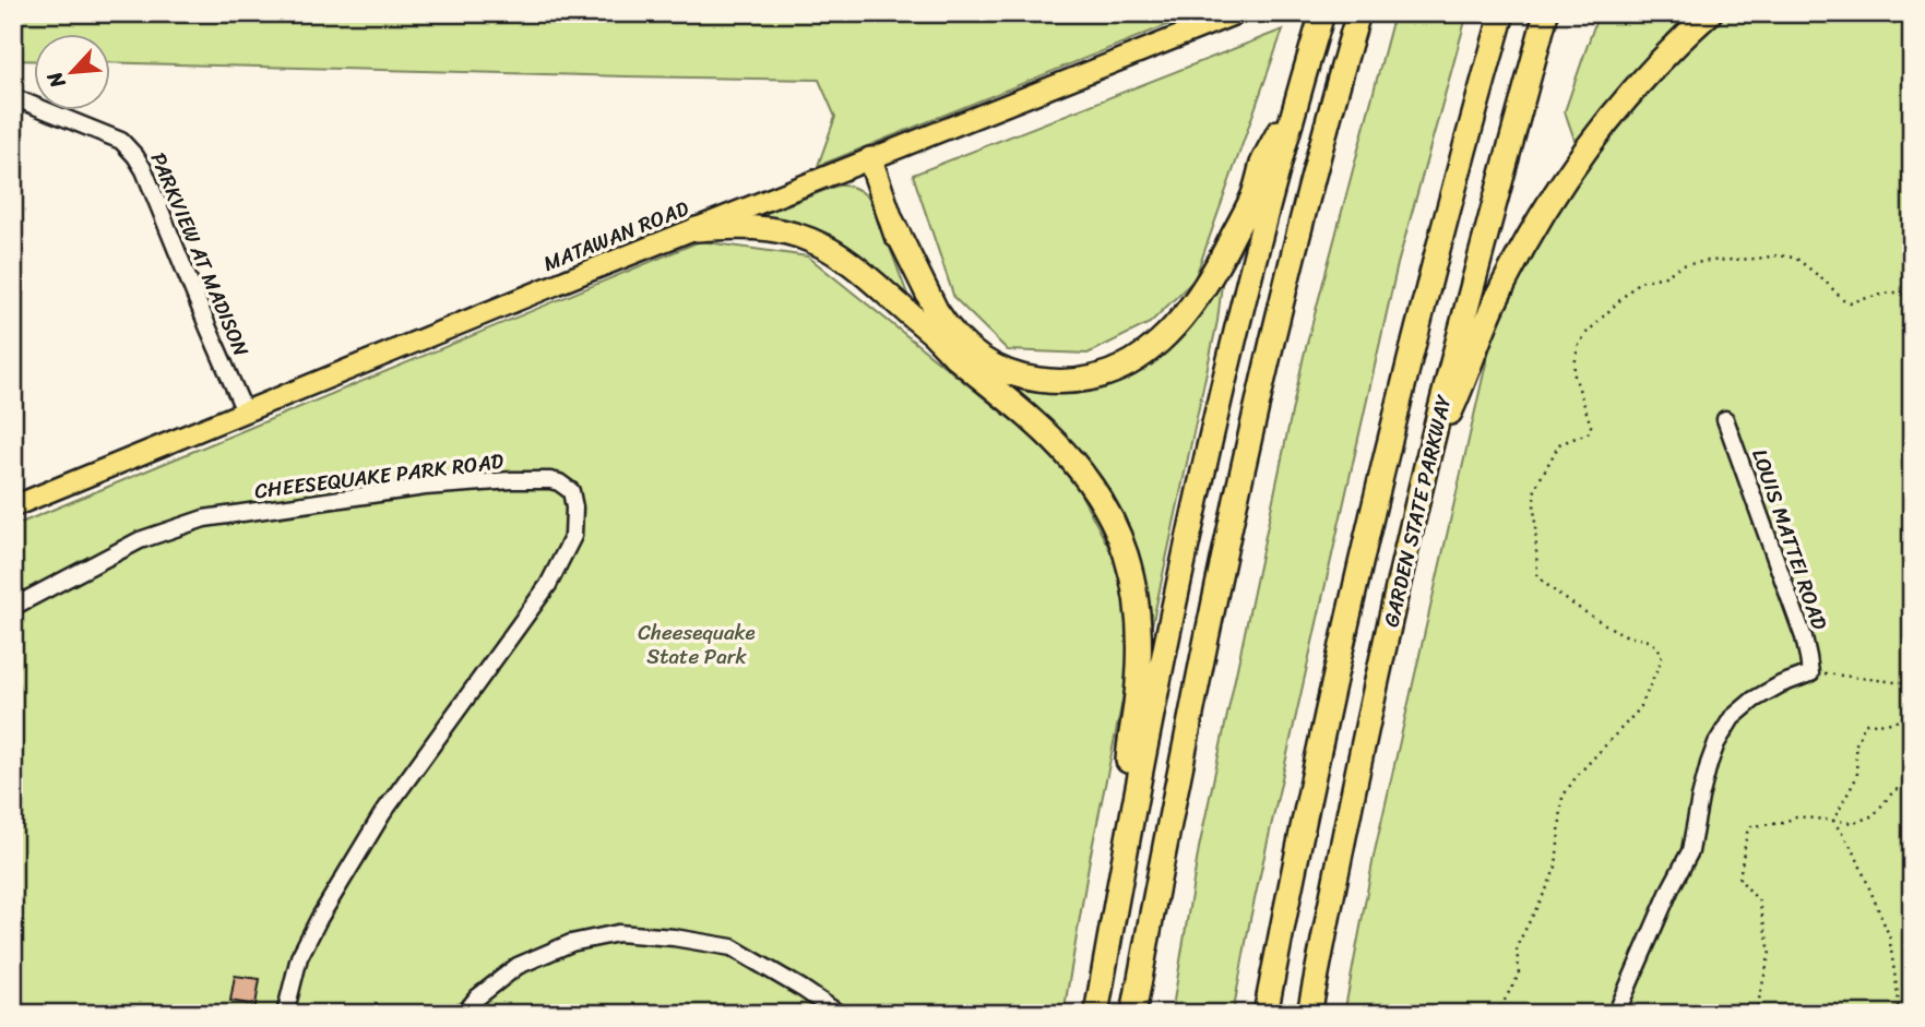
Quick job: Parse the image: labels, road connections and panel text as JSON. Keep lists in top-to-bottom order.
{
  "streets": {
    "highway": ["GARDEN STATE PARKWAY"],
    "main road": ["MATAWAN ROAD"],
    "street": ["PARKVIEW AT MADISON", "CHEESEQUAKE PARK ROAD", "LOUIS MATTEI ROAD"]
  },
  "crossings": [
    ["MATAWAN ROAD", "PARKVIEW AT MADISON"]
  ],
  "parks": ["Cheesequake State Park"],
  "north": "bottom left"
}
